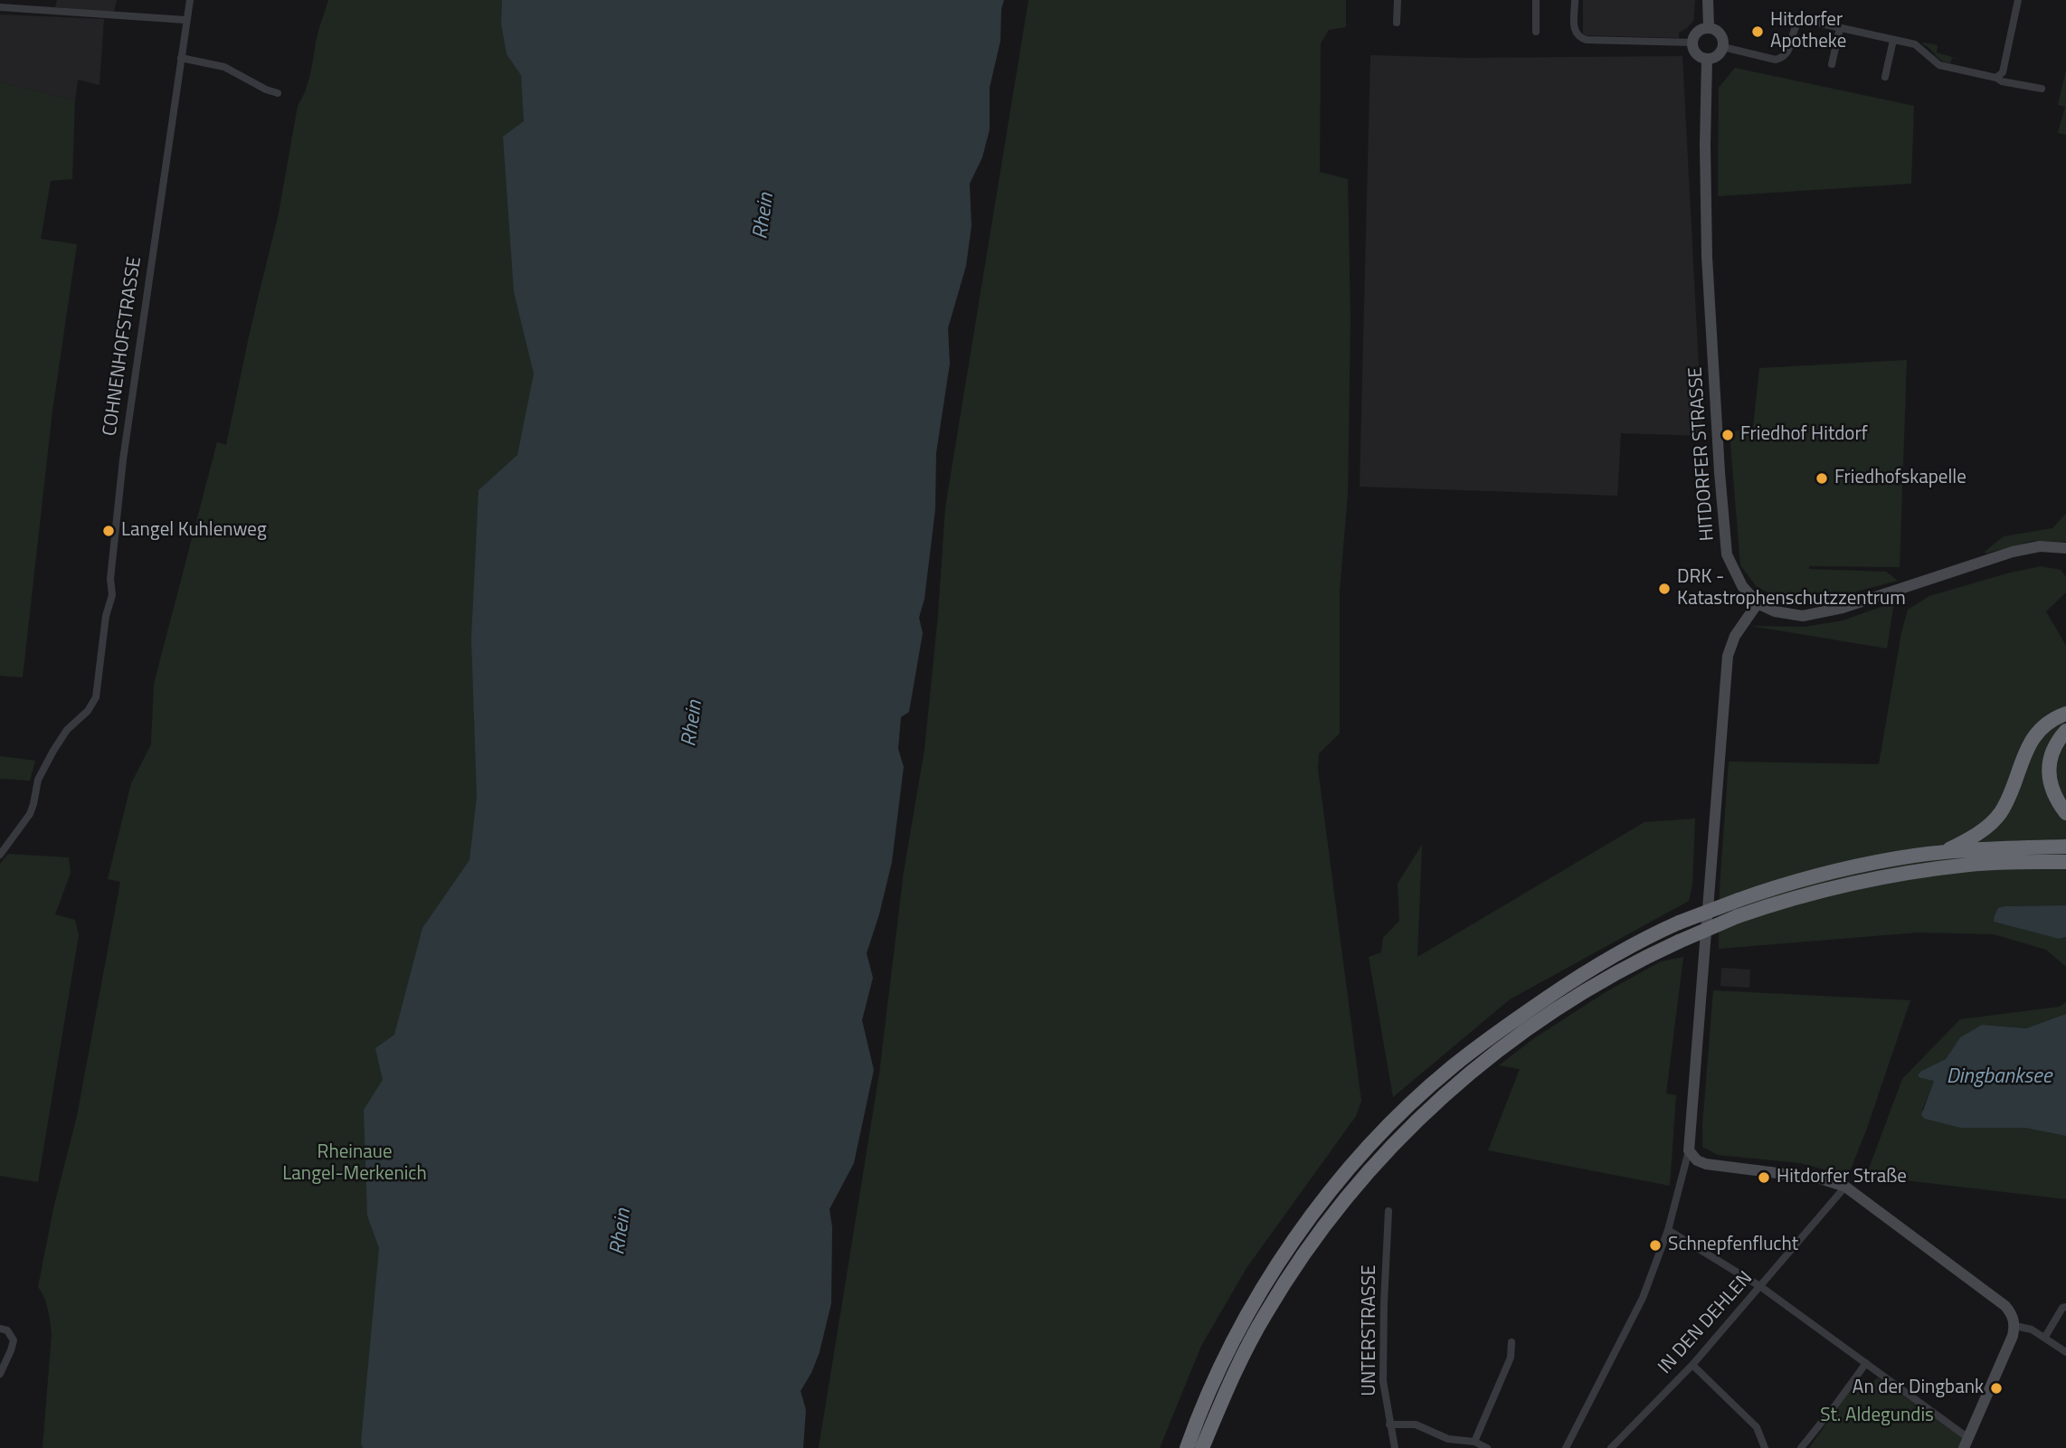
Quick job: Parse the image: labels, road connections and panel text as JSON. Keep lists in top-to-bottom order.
{
  "streets": {
    "street": [
      "COHNENHOFSTRASSE",
      "HITDORFER STRASSE",
      "IN DEN DEHLEN",
      "UNTERSTRASSE"
    ]
  },
  "water": ["Rhein", "Dingbanksee"],
  "parks": ["Rheinaue Langel-Merkenich", "St. Aldegundis"],
  "places": [
    "Hitdorfer Apotheke",
    "Friedhof Hitdorf",
    "Friedhofskapelle",
    "Langel Kuhlenweg",
    "DRK - Katastrophenschutzzentrum",
    "Hitdorfer Straße",
    "Schnepfenflucht",
    "An der Dingbank"
  ]
}
